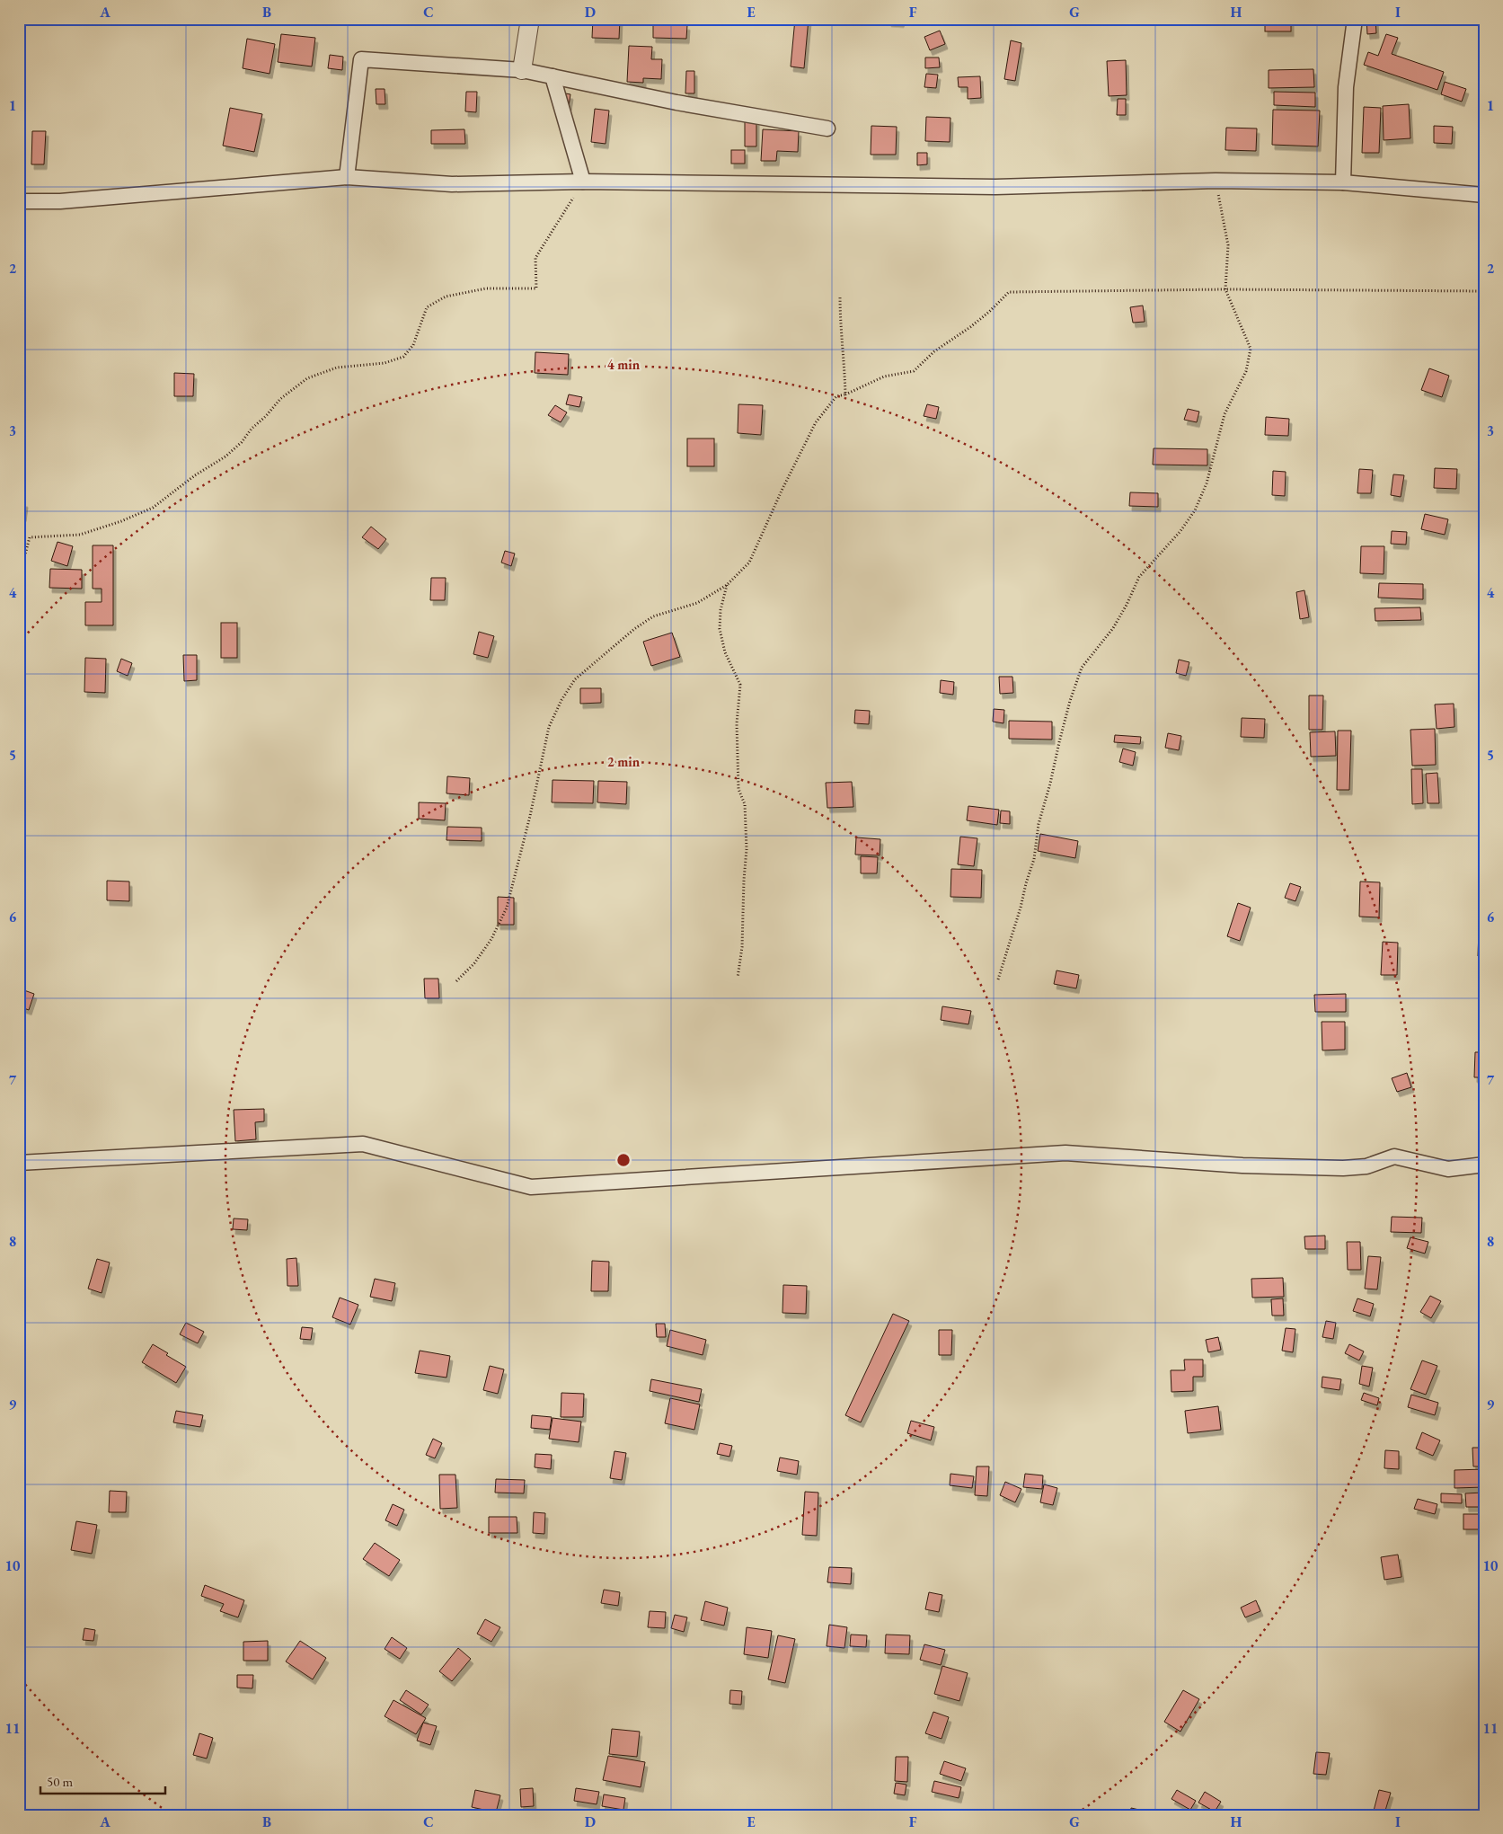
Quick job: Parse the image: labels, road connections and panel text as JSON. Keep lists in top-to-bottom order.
{
  "scale_bar": "50 m",
  "grid": {
    "columns": [
      "A",
      "B",
      "C",
      "D",
      "E",
      "F",
      "G",
      "H",
      "I"
    ],
    "rows": [
      "1",
      "2",
      "3",
      "4",
      "5",
      "6",
      "7",
      "8",
      "9",
      "10",
      "11"
    ]
  },
  "rings": ["4 min", "2 min"]
}
